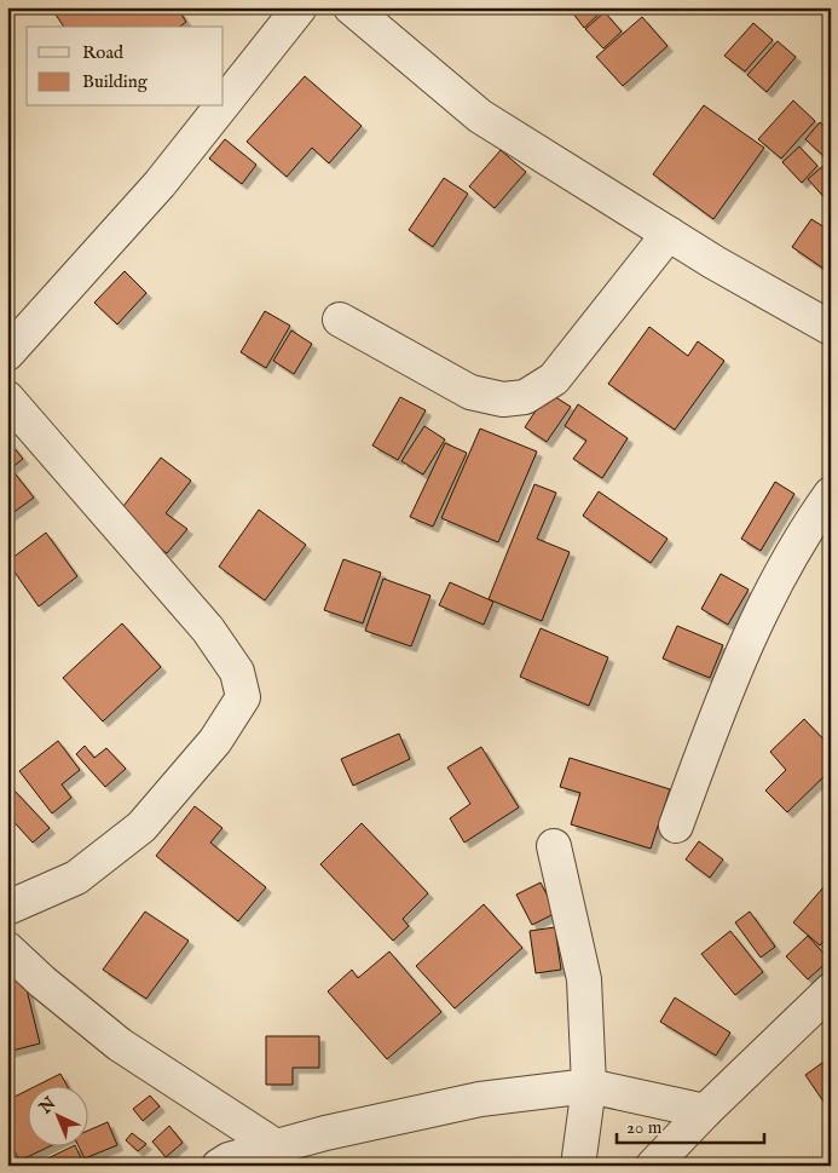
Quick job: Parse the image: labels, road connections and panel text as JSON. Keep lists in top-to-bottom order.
{
  "legend": ["Road", "Building"],
  "scale_bar": "20 m",
  "north": "top left"
}
